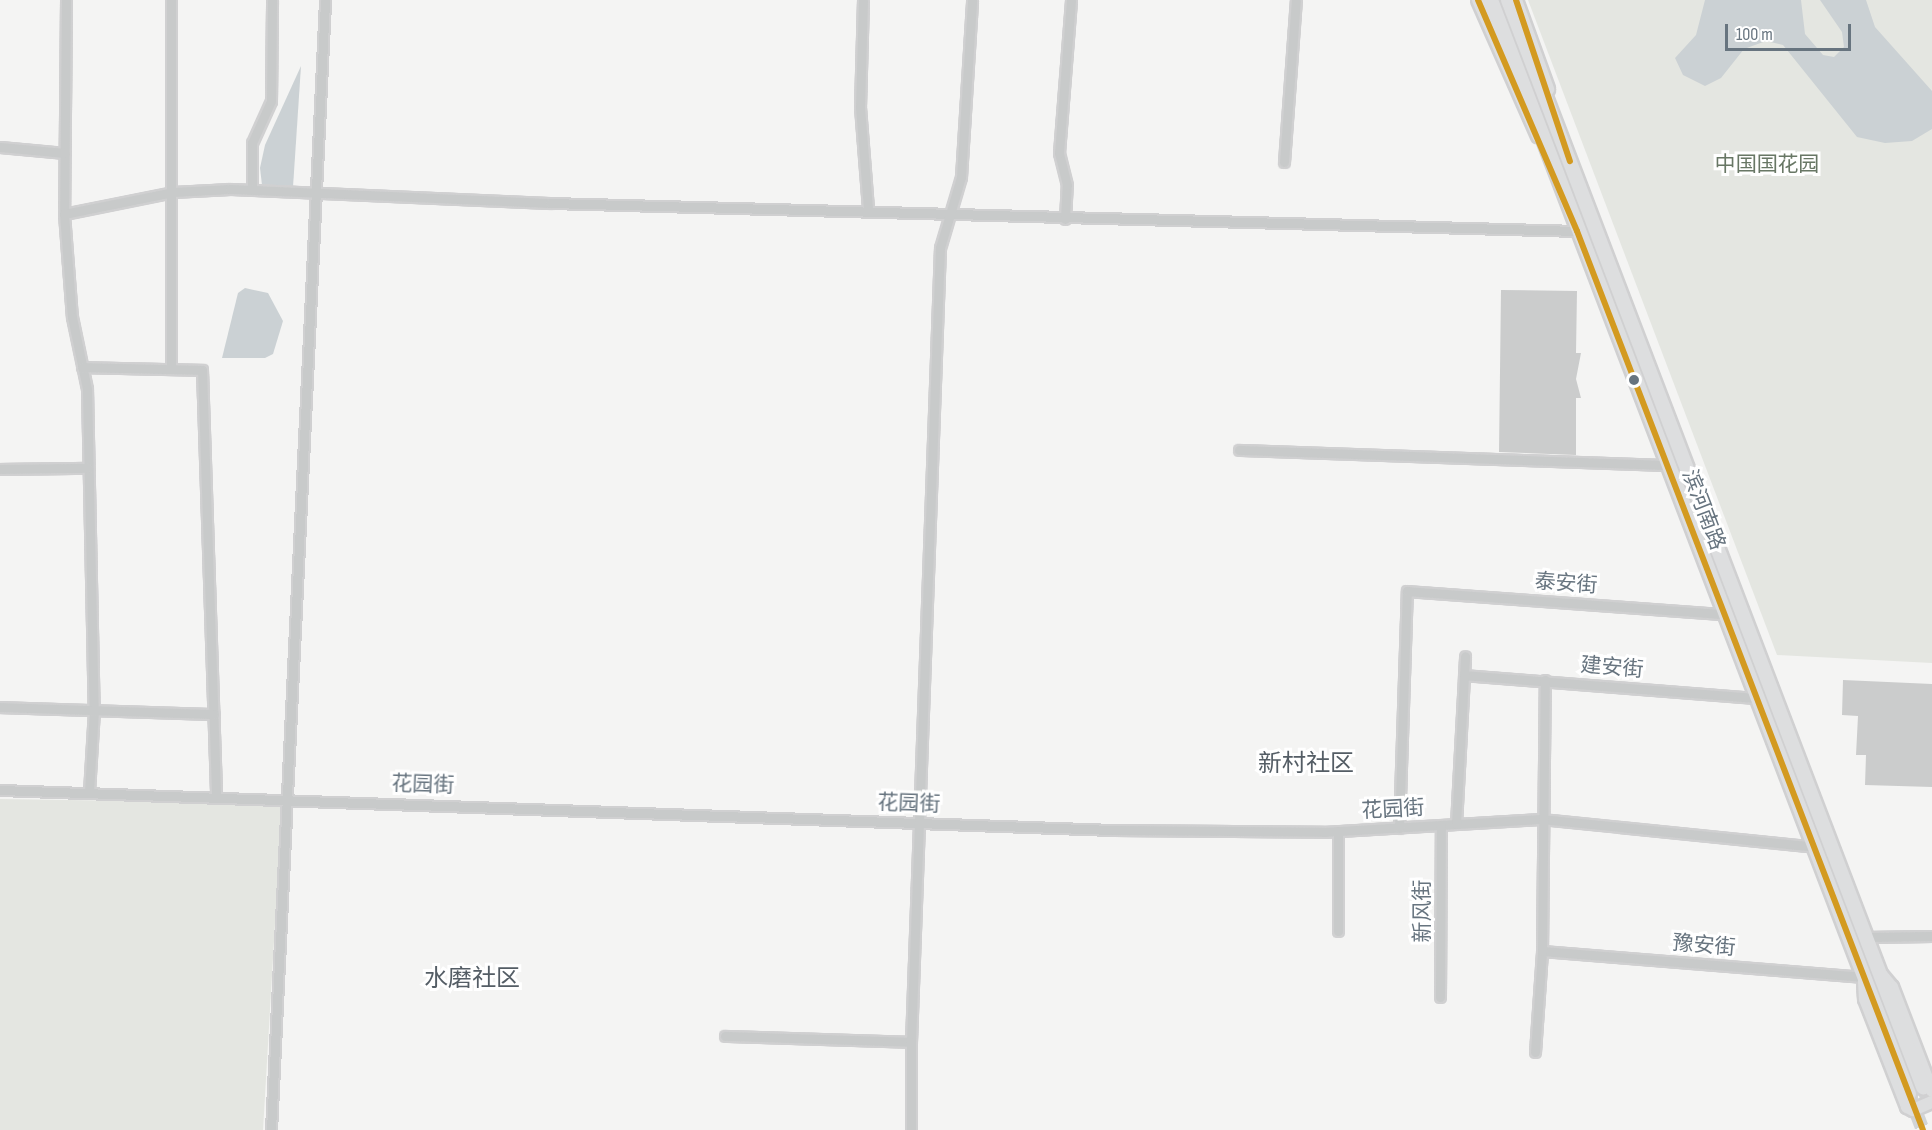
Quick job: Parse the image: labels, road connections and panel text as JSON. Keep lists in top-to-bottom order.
{
  "streets": {
    "main road": ["滨河南路"],
    "street": [
      "泰安街",
      "建安街",
      "花园街",
      "新风街",
      "豫安街"
    ]
  },
  "crossings": [
    ["滨河南路", "泰安街"],
    ["滨河南路", "建安街"],
    ["滨河南路", "花园街"],
    ["滨河南路", "豫安街"],
    ["泰安街", "花园街"],
    ["花园街", "新风街"]
  ],
  "districts": ["新村社区", "水磨社区"],
  "parks": ["中国国花园"],
  "scale_bar": "100 m"
}
